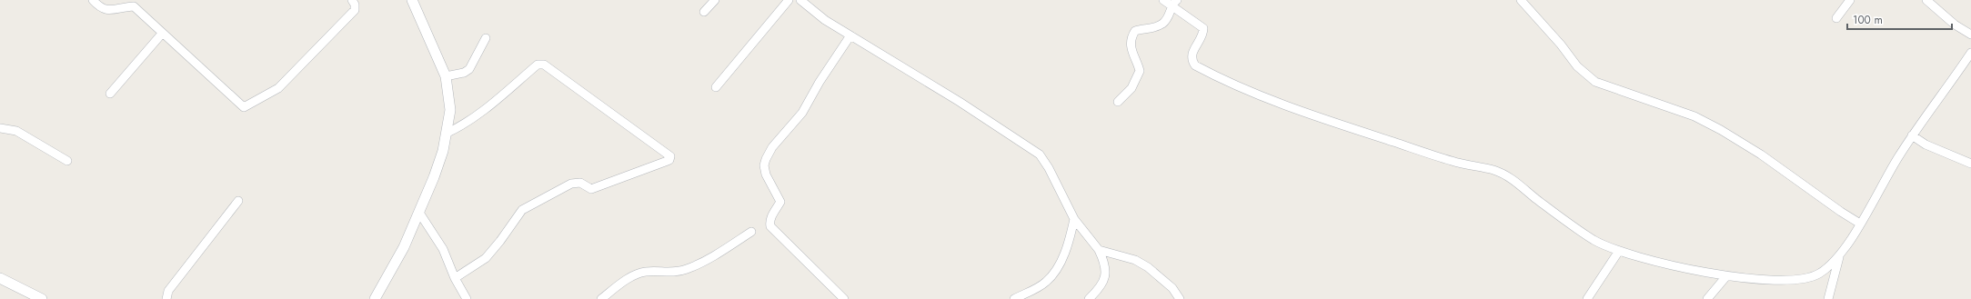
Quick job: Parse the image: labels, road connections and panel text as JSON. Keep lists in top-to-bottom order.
{
  "scale_bar": "100 m"
}
